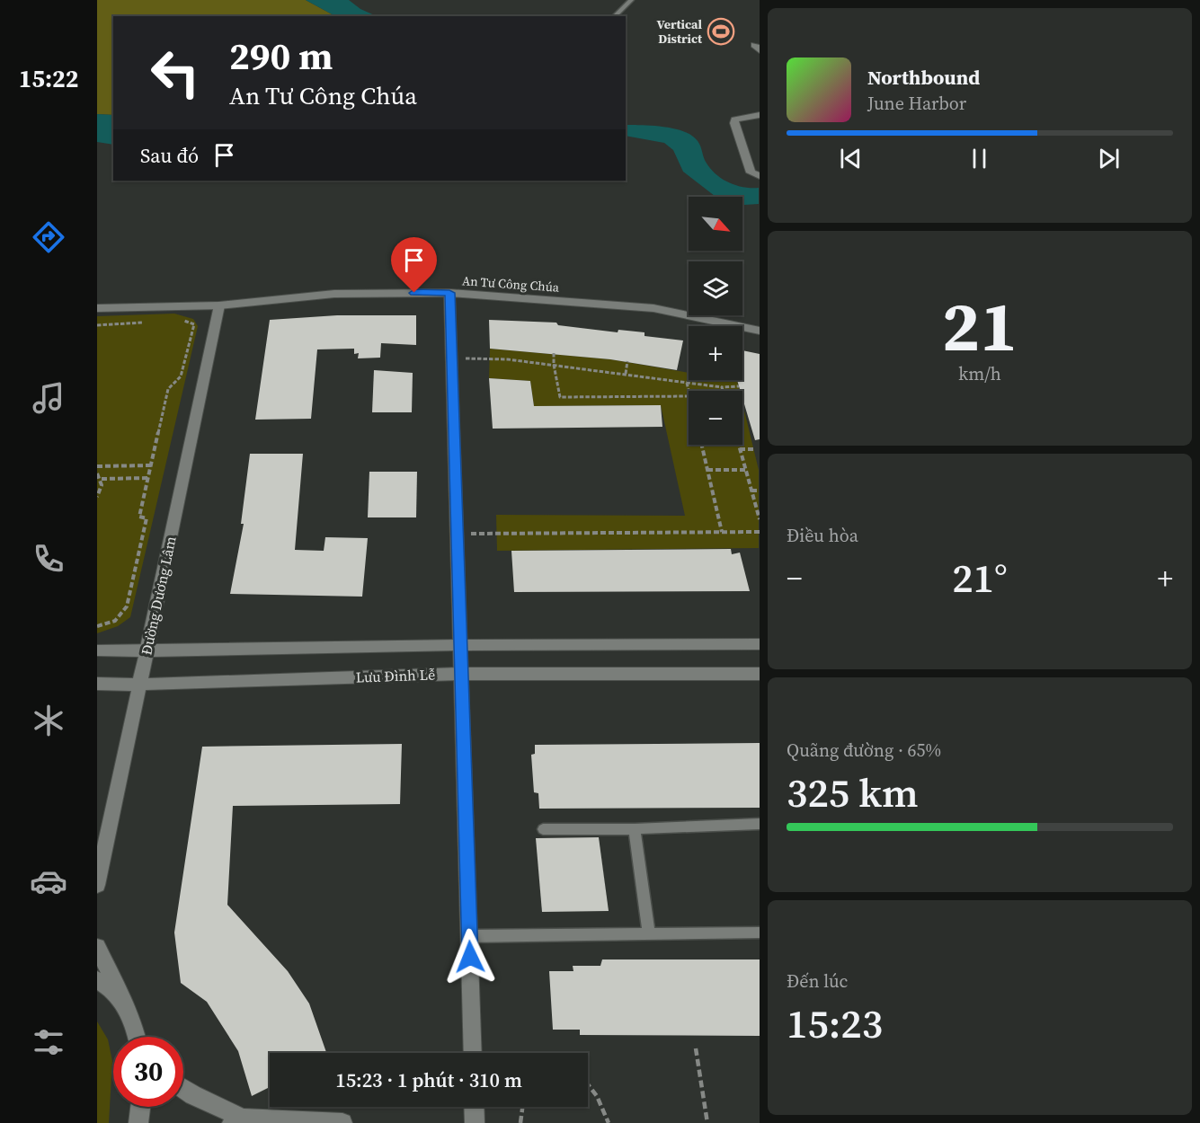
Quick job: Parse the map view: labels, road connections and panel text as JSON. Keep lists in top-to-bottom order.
{
  "streets": {
    "street": ["An Tư Công Chúa", "Đường Dương Lâm", "Lưu Đình Lễ"]
  },
  "crossings": [
    ["An Tư Công Chúa", "Đường Dương Lâm"],
    ["Đường Dương Lâm", "Lưu Đình Lễ"]
  ],
  "places": {
    "sports": ["Vertical District"]
  },
  "north": "bottom right",
  "page": {
    "tabs": "15:22",
    "turn": ["290 m", "An Tư Công Chúa"],
    "song": ["Northbound", "June Harbor"],
    "then": "Sau đó",
    "map_buttons": ["+", "−"],
    "tile": [
      ["21", "km/h"],
      "Điều hòa",
      ["Quãng đường · 65%", "325 km"],
      ["Đến lúc", "15:23"]
    ],
    "heat": ["−", "21°", "+"],
    "limit": "30",
    "trip": "15:23 · 1 phút · 310 m"
  }
}
